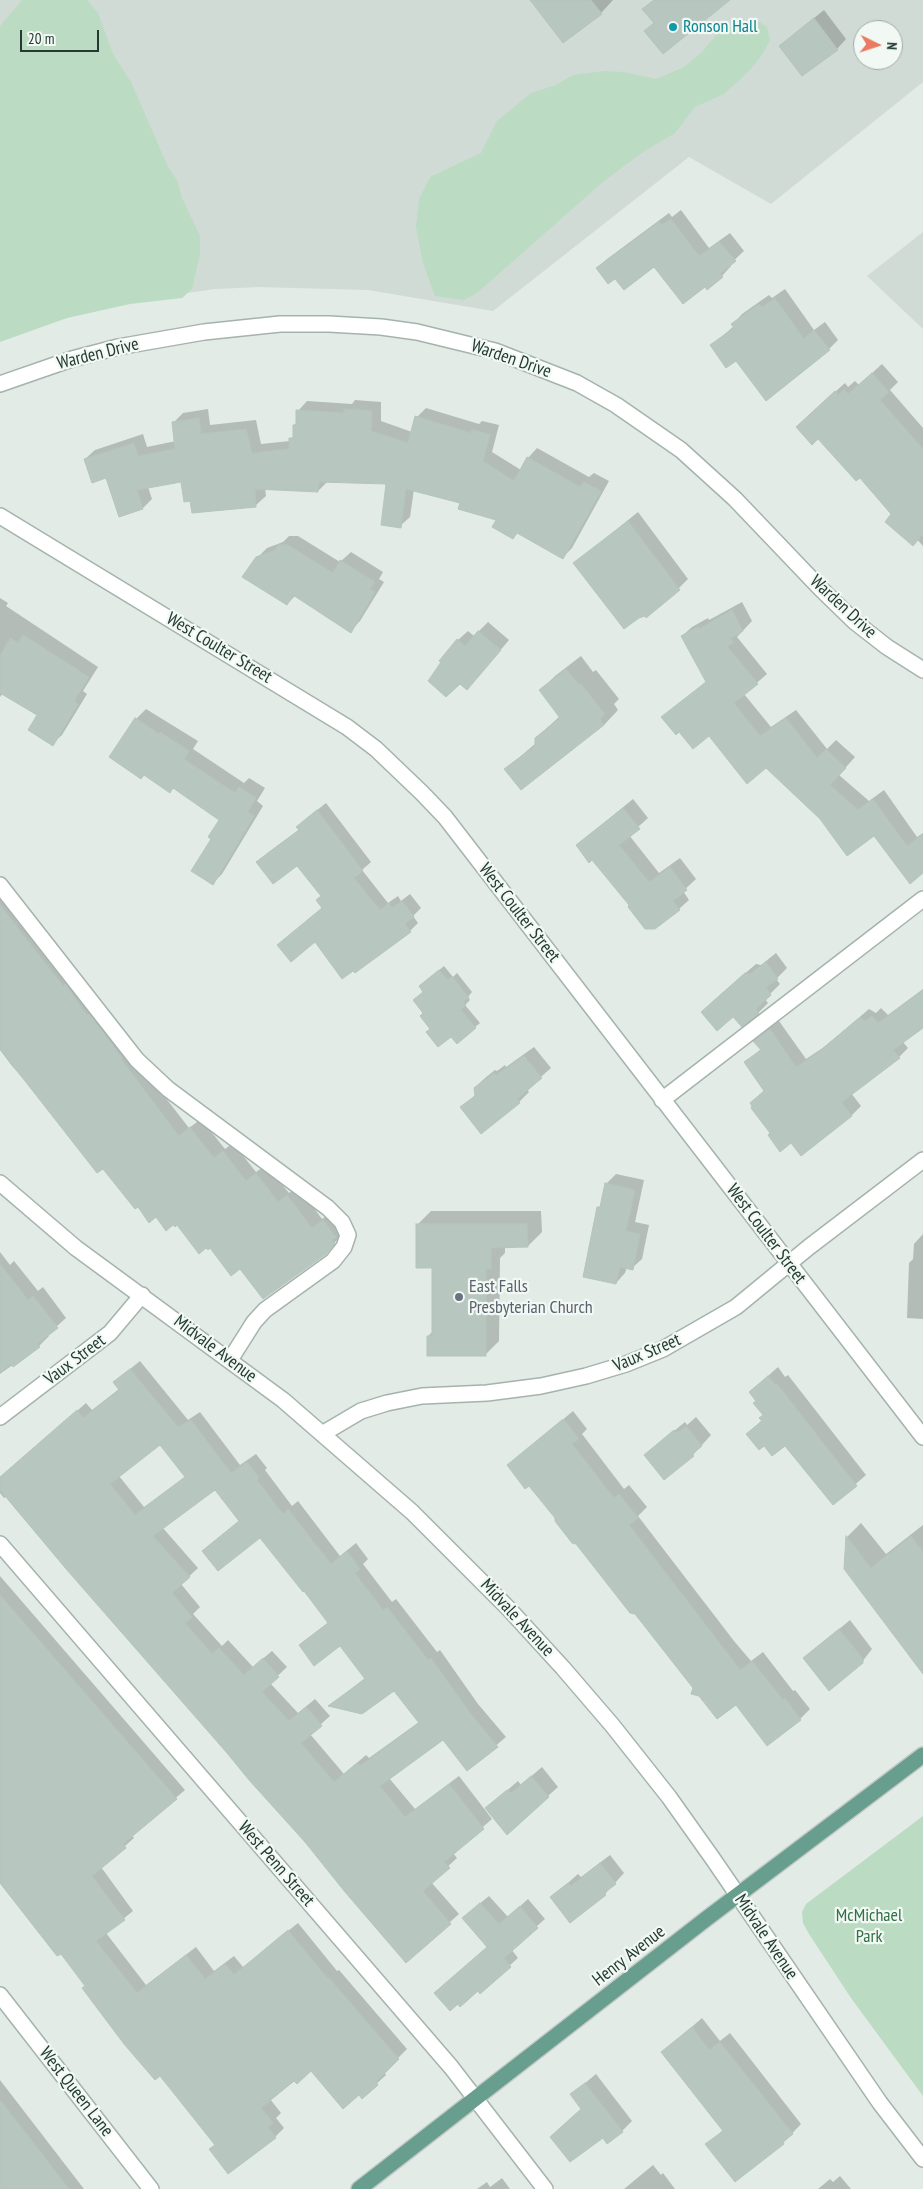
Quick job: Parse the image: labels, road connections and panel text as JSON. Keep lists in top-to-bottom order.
{
  "streets": {
    "main road": ["Henry Avenue"],
    "street": [
      "Warden Drive",
      "West Coulter Street",
      "Midvale Avenue",
      "Vaux Street",
      "West Penn Street",
      "West Queen Lane"
    ]
  },
  "crossings": [
    ["West Coulter Street", "Vaux Street"],
    ["Midvale Avenue", "Vaux Street"],
    ["Midvale Avenue", "Henry Avenue"],
    ["West Penn Street", "Henry Avenue"]
  ],
  "parks": ["McMichael Park"],
  "places": ["Ronson Hall", "East Falls Presbyterian Church"],
  "scale_bar": "20 m",
  "north": "right"
}
